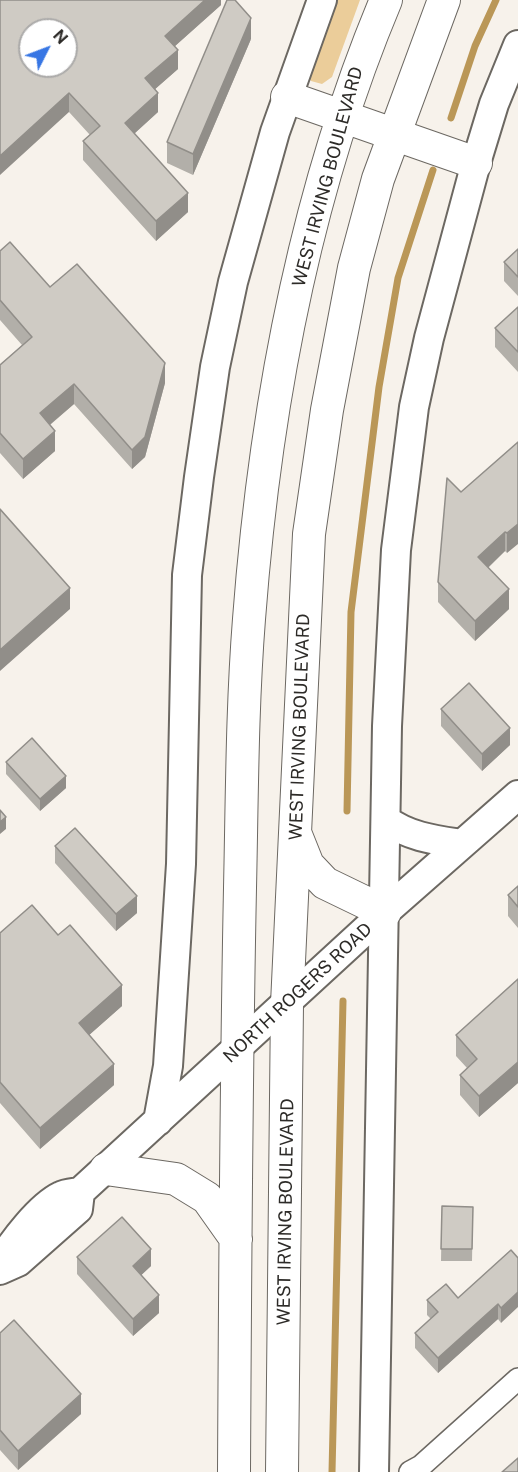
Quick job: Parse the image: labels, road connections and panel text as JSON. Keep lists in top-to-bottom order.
{
  "streets": {
    "main road": ["WEST IRVING BOULEVARD"],
    "street": ["NORTH ROGERS ROAD"]
  },
  "crossings": [
    ["WEST IRVING BOULEVARD", "NORTH ROGERS ROAD"]
  ],
  "north": "top right"
}
